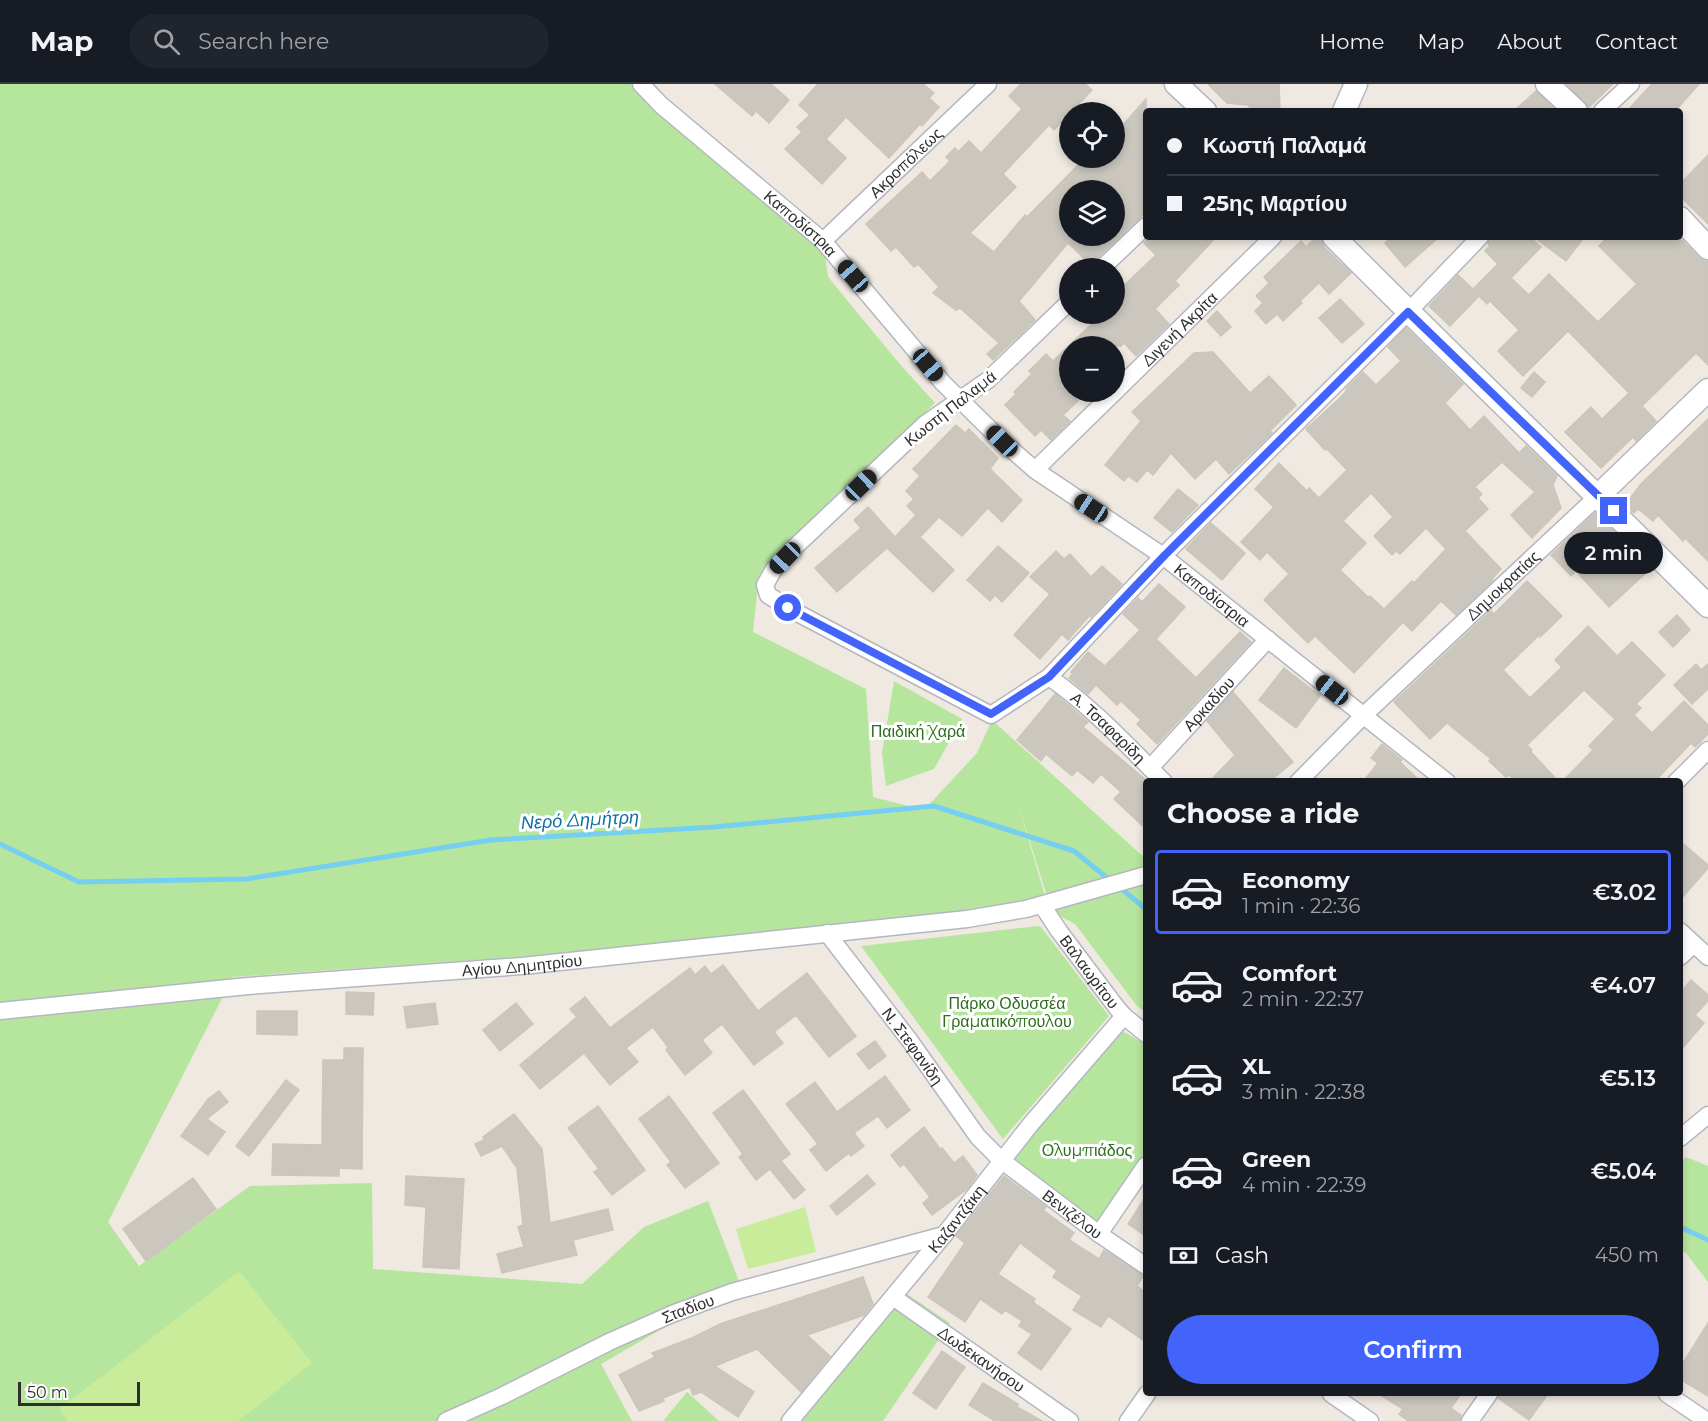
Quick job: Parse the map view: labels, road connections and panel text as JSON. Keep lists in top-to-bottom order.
{
  "streets": {
    "street": [
      "Ακροπόλεως",
      "Καποδίστρια",
      "Διγενή Ακρίτα",
      "Κωστή Παλαμά",
      "Δημοκρατίας",
      "Αρκαδίου",
      "Α. Τσαφαρίδη",
      "Αγίου Δημητρίου",
      "Βαλαωρίτου",
      "Ν. Στεφανίδη",
      "Βενιζέλου",
      "Καζαντζάκη",
      "Σταδίου",
      "Δωδεκανήσου"
    ]
  },
  "crossings": [
    ["Ακροπόλεως", "Καποδίστρια"],
    ["Καποδίστρια", "Διγενή Ακρίτα"],
    ["Καποδίστρια", "Κωστή Παλαμά"],
    ["Καποδίστρια", "Δημοκρατίας"],
    ["Καποδίστρια", "Αρκαδίου"],
    ["Κωστή Παλαμά", "Α. Τσαφαρίδη"],
    ["Αρκαδίου", "Α. Τσαφαρίδη"],
    ["Αγίου Δημητρίου", "Βαλαωρίτου"],
    ["Αγίου Δημητρίου", "Ν. Στεφανίδη"],
    ["Βαλαωρίτου", "Καζαντζάκη"],
    ["Ν. Στεφανίδη", "Βενιζέλου"],
    ["Ν. Στεφανίδη", "Καζαντζάκη"],
    ["Βενιζέλου", "Καζαντζάκη"],
    ["Καζαντζάκη", "Σταδίου"],
    ["Καζαντζάκη", "Δωδεκανήσου"]
  ],
  "water": ["Νερό Δημήτρη"],
  "parks": ["Παιδική Χαρά", "Πάρκο Οδυσσέα Γραματικόπουλου", "Ολυμπιάδος"],
  "scale_bar": "50 m",
  "page": {
    "header": "Map",
    "search": "Search here",
    "nav": [
      "Home",
      "Map",
      "About",
      "Contact"
    ],
    "map_buttons": ["+", "−"],
    "banner": ["Κωστή Παλαμά", "25ης Μαρτίου"],
    "bubble": "2 min",
    "heading": "Choose a ride",
    "list": [
      {
        "name": "Economy",
        "note": "1 min · 22:36",
        "value": "€3.02"
      },
      {
        "name": "Comfort",
        "note": "2 min · 22:37",
        "value": "€4.07"
      },
      {
        "name": "XL",
        "note": "3 min · 22:38",
        "value": "€5.13"
      },
      {
        "name": "Green",
        "note": "4 min · 22:39",
        "value": "€5.04"
      }
    ],
    "pay": ["Cash", "450 m"],
    "buttons": "Confirm",
    "scale": "50 m"
  }
}
